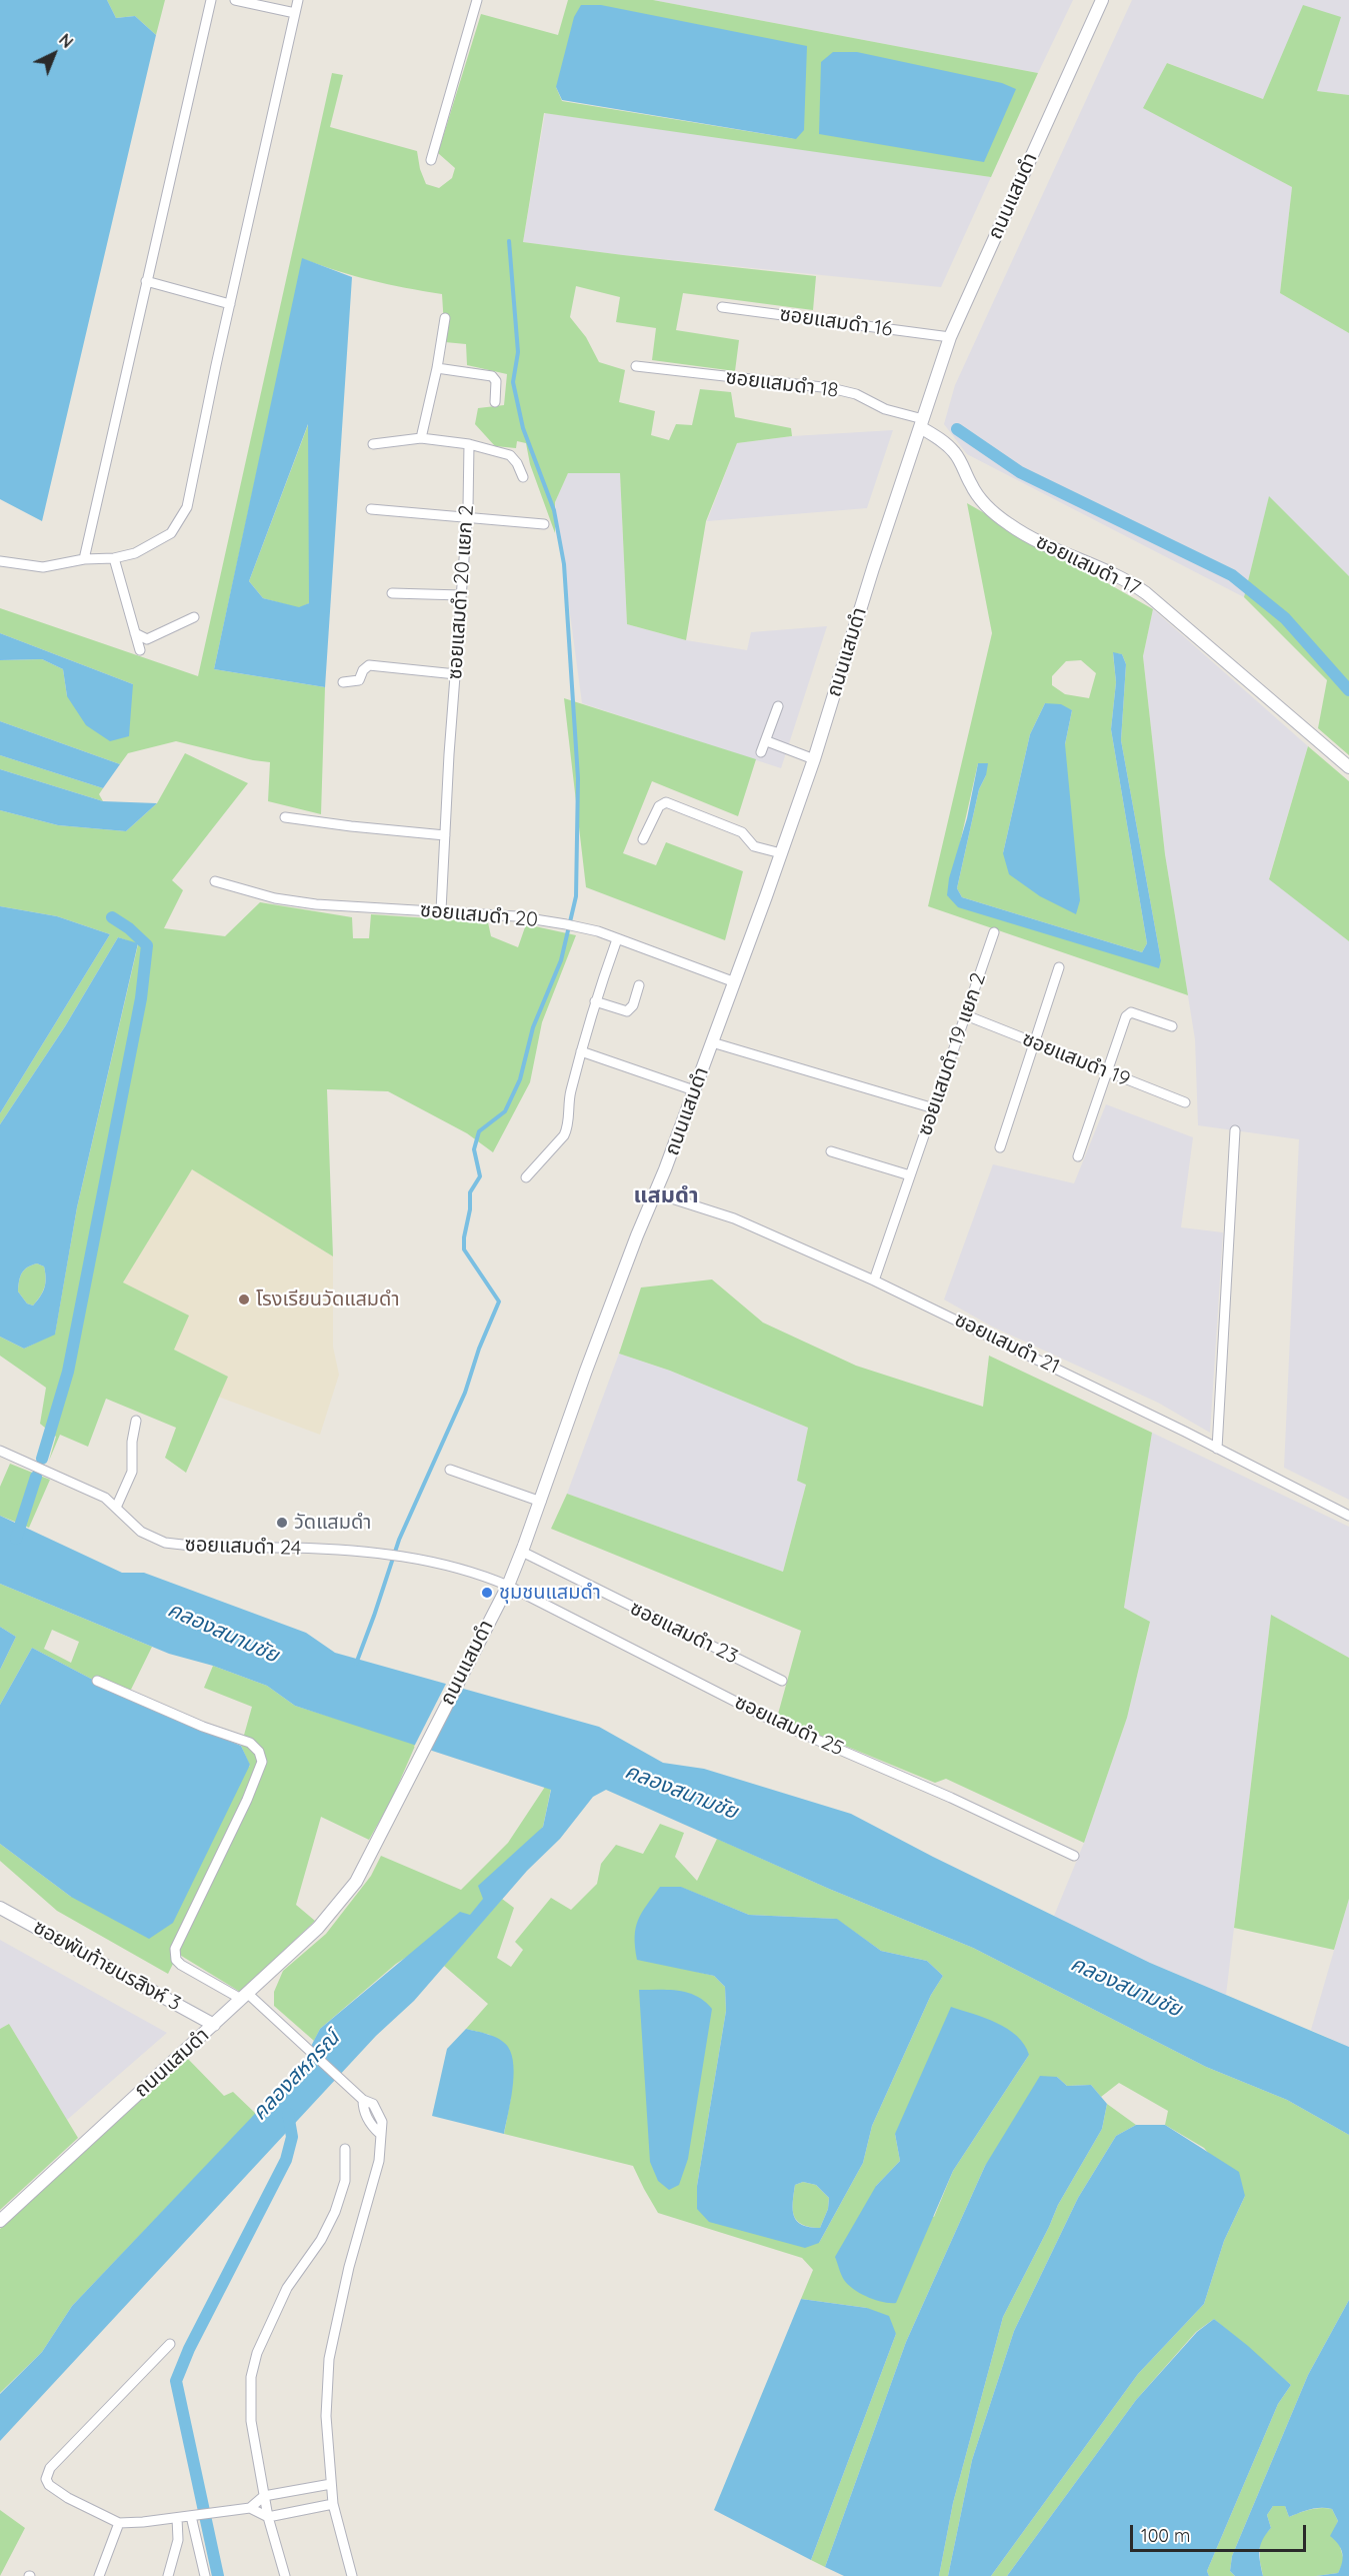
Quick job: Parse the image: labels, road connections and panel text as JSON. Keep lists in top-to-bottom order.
{
  "streets": {
    "street": [
      "ถนนแสมดำ",
      "ซอยแสมดำ 16",
      "ซอยแสมดำ 18",
      "ซอยแสมดำ 17",
      "ซอยแสมดำ 20 แยก 2",
      "ซอยแสมดำ 20",
      "ซอยแสมดำ 19 แยก 2",
      "ซอยแสมดำ 19",
      "ซอยแสมดำ 21",
      "ซอยแสมดำ 24",
      "ซอยแสมดำ 23",
      "ซอยแสมดำ 25",
      "ซอยพันท้ายนรสิงห์ 3"
    ]
  },
  "crossings": [
    ["ถนนแสมดำ", "ซอยแสมดำ 16"],
    ["ถนนแสมดำ", "ซอยแสมดำ 18"],
    ["ถนนแสมดำ", "ซอยแสมดำ 17"],
    ["ถนนแสมดำ", "ซอยแสมดำ 20"],
    ["ถนนแสมดำ", "ซอยแสมดำ 21"],
    ["ถนนแสมดำ", "ซอยแสมดำ 24"],
    ["ถนนแสมดำ", "ซอยแสมดำ 23"],
    ["ถนนแสมดำ", "ซอยแสมดำ 25"],
    ["ถนนแสมดำ", "ซอยพันท้ายนรสิงห์ 3"],
    ["ซอยแสมดำ 18", "ซอยแสมดำ 17"],
    ["ซอยแสมดำ 20 แยก 2", "ซอยแสมดำ 20"],
    ["ซอยแสมดำ 19 แยก 2", "ซอยแสมดำ 19"],
    ["ซอยแสมดำ 19 แยก 2", "ซอยแสมดำ 21"],
    ["ซอยแสมดำ 24", "ซอยแสมดำ 25"]
  ],
  "districts": ["แสมดำ"],
  "water": ["คลองสนามชัย", "คลองสหกรณ์"],
  "places": ["โรงเรียนวัดแสมดำ", "วัดแสมดำ", "ชุมชนแสมดำ"],
  "scale_bar": "100 m",
  "north": "top right"
}
